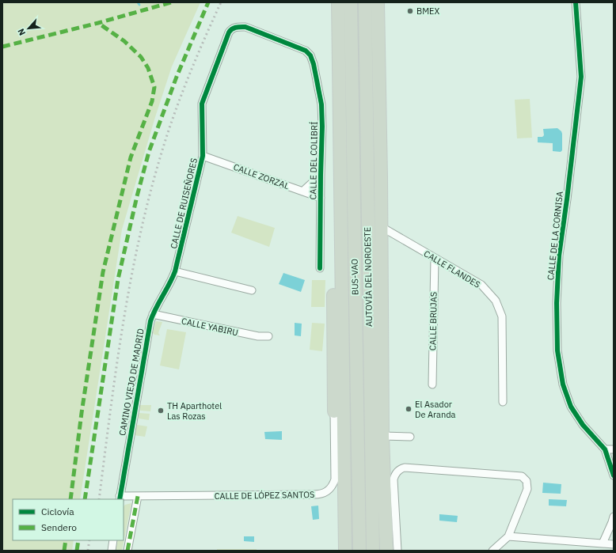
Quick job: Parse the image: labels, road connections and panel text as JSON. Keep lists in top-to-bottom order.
{
  "streets": {
    "highway": ["BUS-VAO", "AUTOVÍA DEL NOROESTE"],
    "street": [
      "CALLE DEL COLIBRÍ",
      "CALLE ZORZAL",
      "CALLE DE RUISEÑORES",
      "CALLE DE LA CORNISA",
      "CALLE FLANDES",
      "CALLE BRUJAS",
      "CALLE YABIRU",
      "CAMINO VIEJO DE MADRID",
      "CALLE DE LÓPEZ SANTOS"
    ]
  },
  "crossings": [
    ["CALLE DEL COLIBRÍ", "CALLE ZORZAL"],
    ["CALLE DEL COLIBRÍ", "CALLE DE RUISEÑORES"],
    ["CALLE ZORZAL", "CALLE DE RUISEÑORES"],
    ["CALLE DE RUISEÑORES", "CAMINO VIEJO DE MADRID"],
    ["CALLE FLANDES", "CALLE BRUJAS"],
    ["CALLE YABIRU", "CAMINO VIEJO DE MADRID"],
    ["CAMINO VIEJO DE MADRID", "CALLE DE LÓPEZ SANTOS"]
  ],
  "places": ["BMEX", "El Asador De Aranda", "TH Aparthotel Las Rozas"],
  "legend": ["Ciclovía", "Sendero"],
  "north": "bottom left"
}
